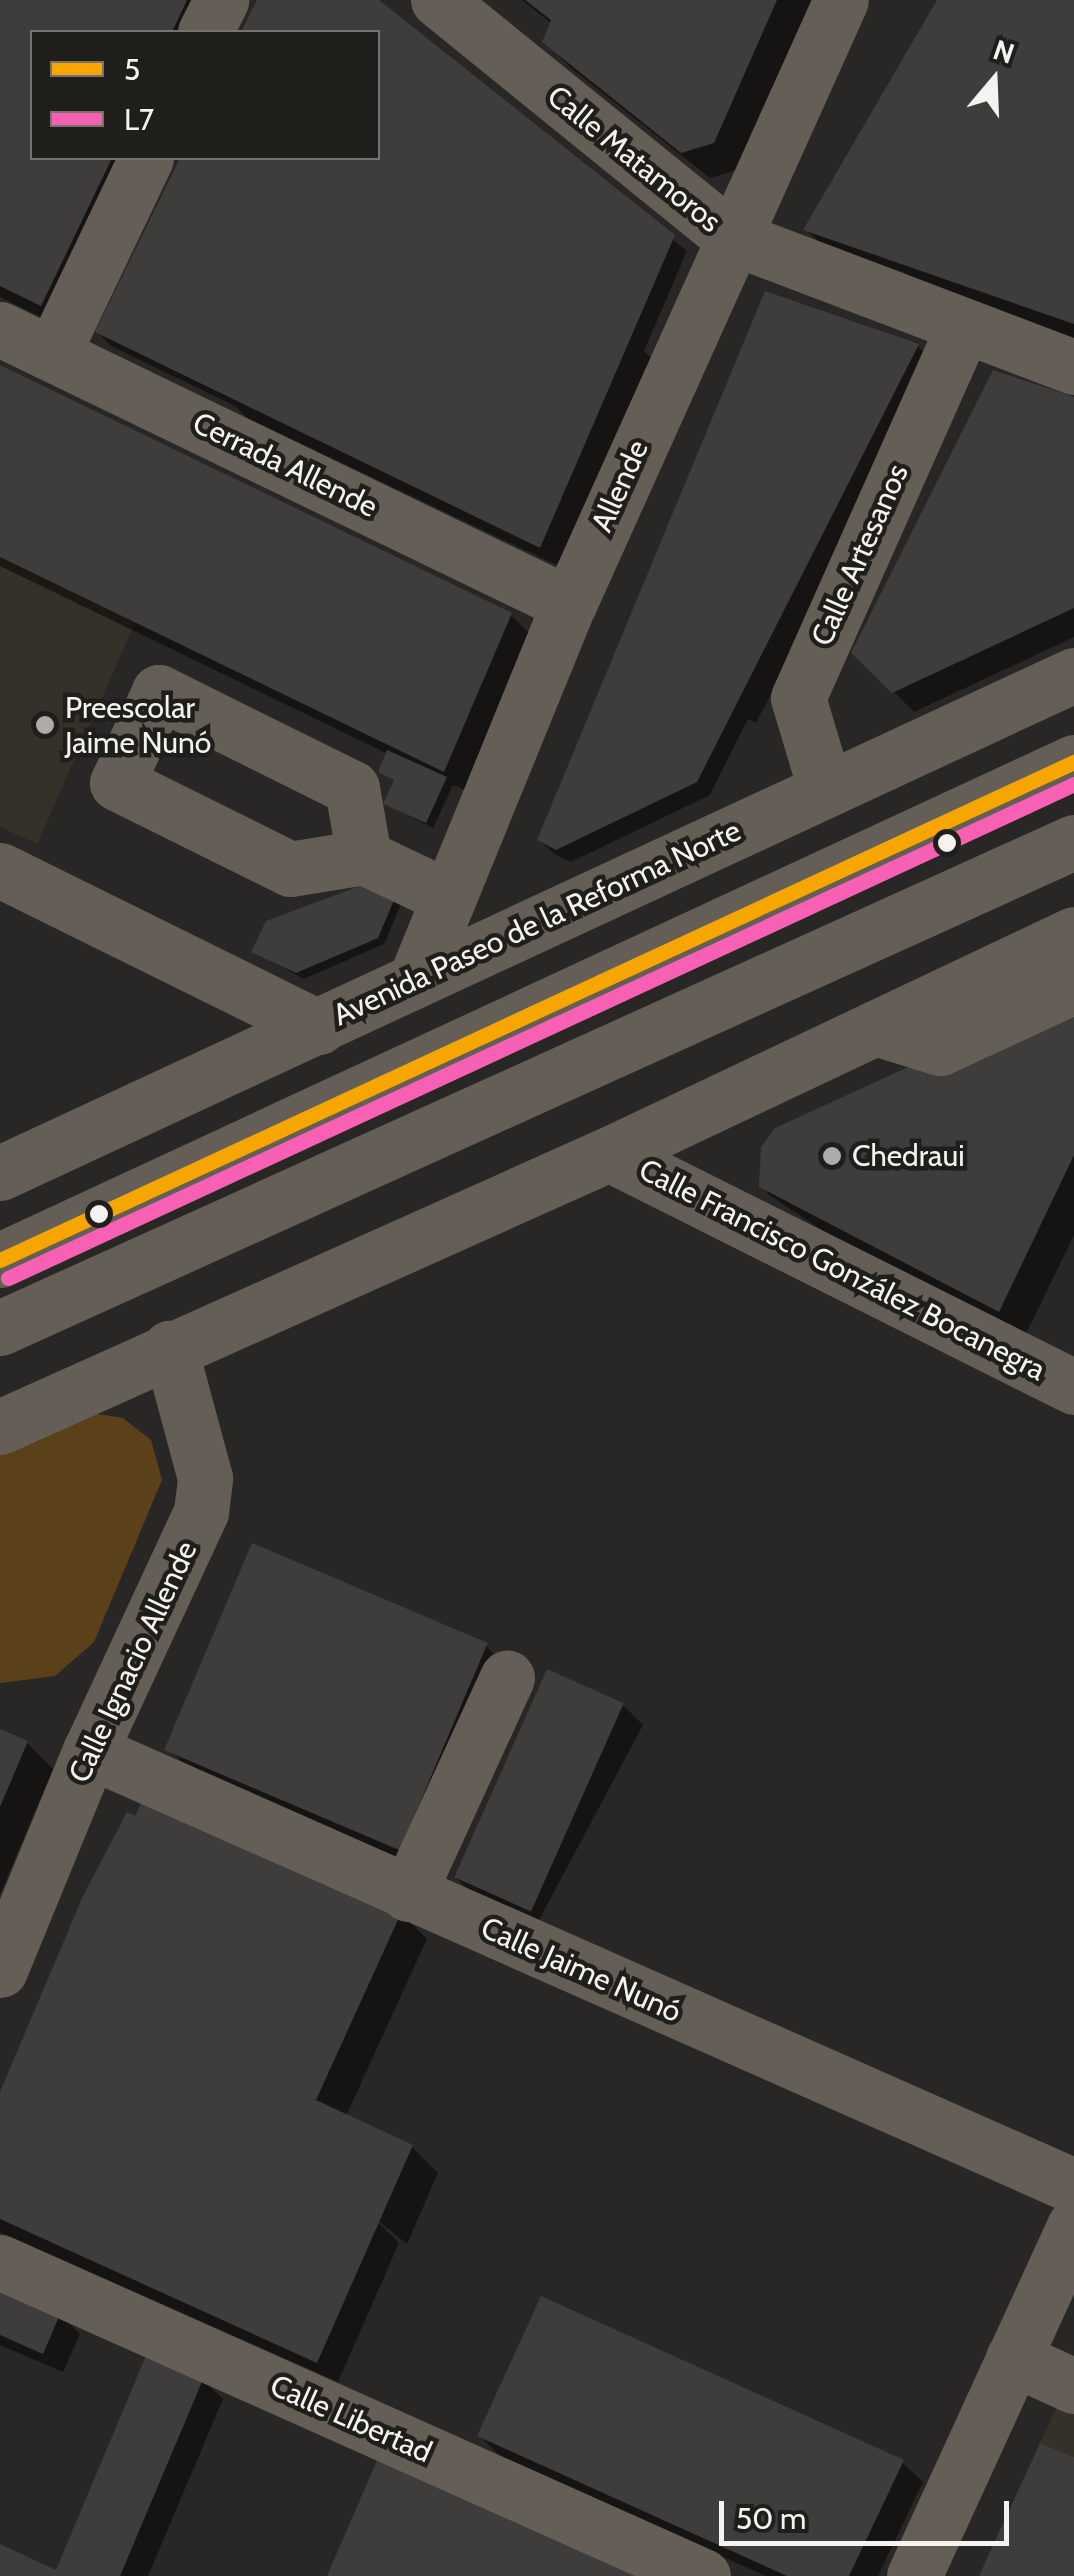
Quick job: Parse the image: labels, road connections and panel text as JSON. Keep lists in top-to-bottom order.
{
  "streets": {
    "street": [
      "Calle Matamoros",
      "Cerrada Allende",
      "Allende",
      "Calle Artesanos",
      "Avenida Paseo de la Reforma Norte",
      "Calle Francisco González Bocanegra",
      "Calle Ignacio Allende",
      "Calle Jaime Nunó",
      "Calle Libertad"
    ]
  },
  "crossings": [
    ["Calle Matamoros", "Allende"],
    ["Calle Matamoros", "Calle Artesanos"],
    ["Cerrada Allende", "Allende"],
    ["Allende", "Avenida Paseo de la Reforma Norte"],
    ["Calle Artesanos", "Avenida Paseo de la Reforma Norte"],
    ["Calle Ignacio Allende", "Calle Jaime Nunó"]
  ],
  "places": ["Preescolar Jaime Nunó", "Chedraui"],
  "lines": ["transit line 5", "transit line L7"],
  "legend": ["5", "L7"],
  "scale_bar": "50 m",
  "north": "top"
}
